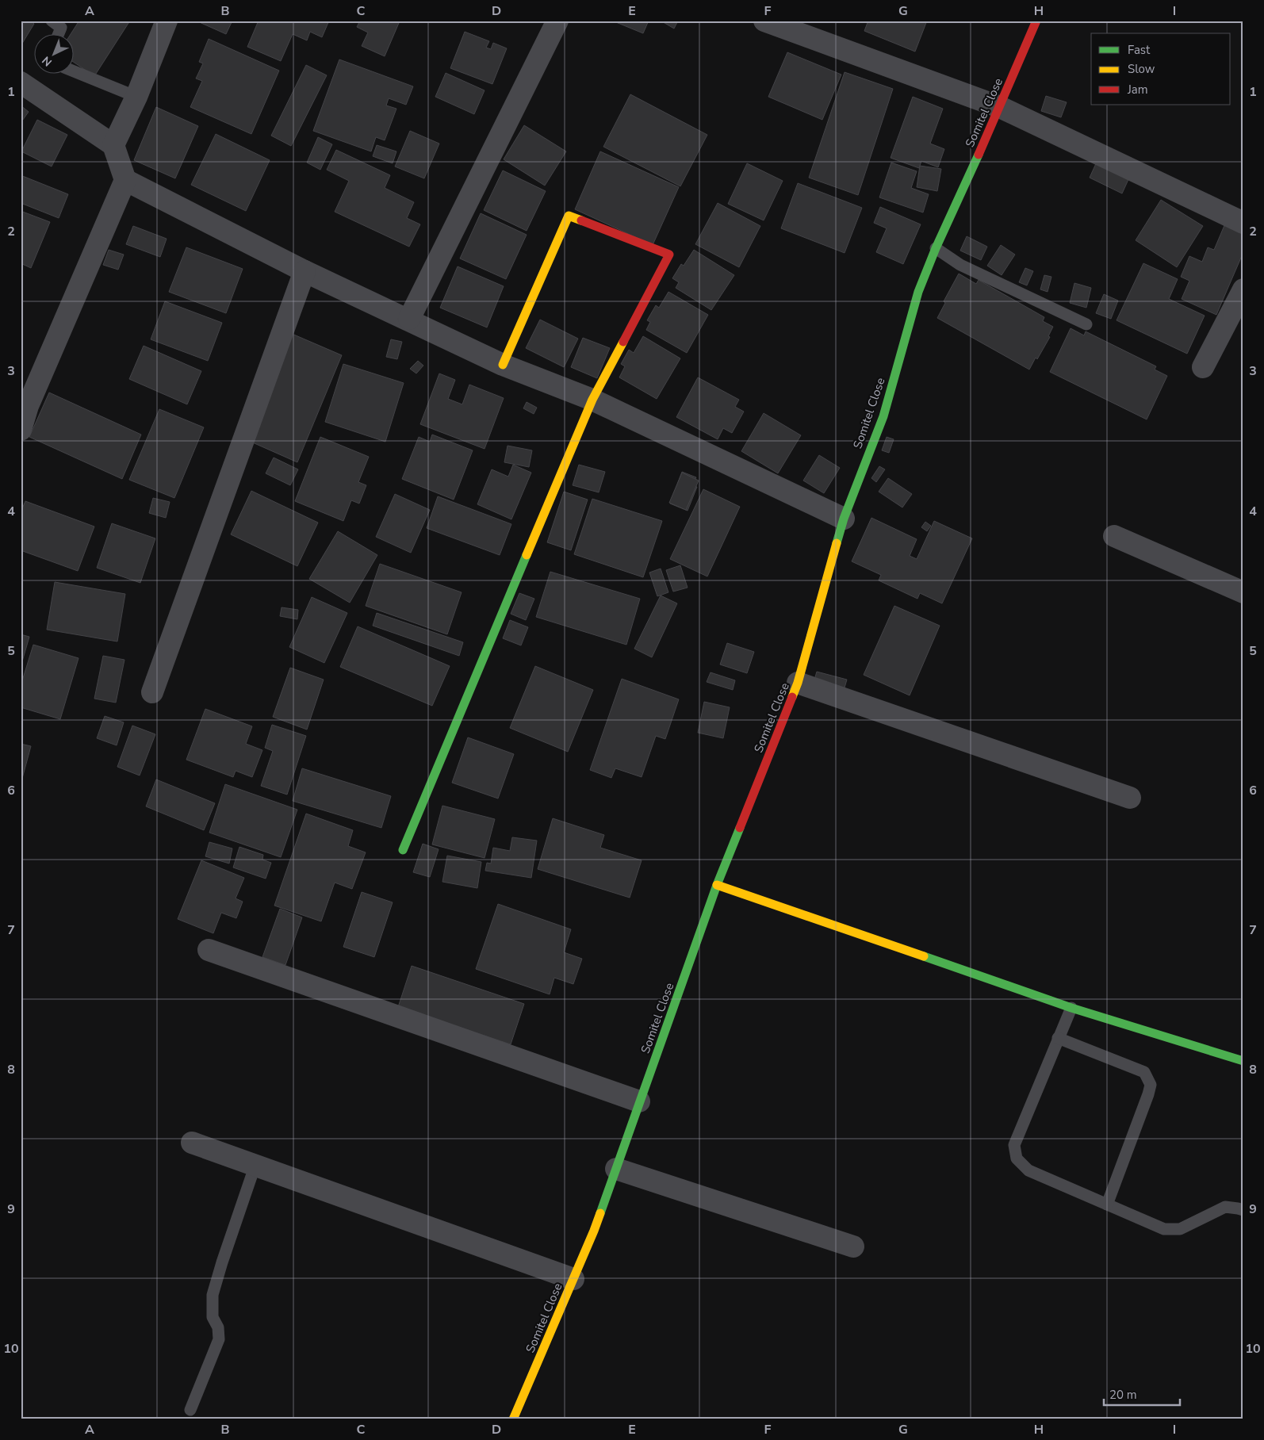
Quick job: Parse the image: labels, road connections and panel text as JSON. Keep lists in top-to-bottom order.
{
  "streets": {
    "street": ["Somitel Close"]
  },
  "legend": ["Fast", "Slow", "Jam"],
  "scale_bar": "20 m",
  "north": "bottom left",
  "grid": {
    "columns": [
      "A",
      "B",
      "C",
      "D",
      "E",
      "F",
      "G",
      "H",
      "I"
    ],
    "rows": [
      "1",
      "2",
      "3",
      "4",
      "5",
      "6",
      "7",
      "8",
      "9",
      "10"
    ]
  }
}
